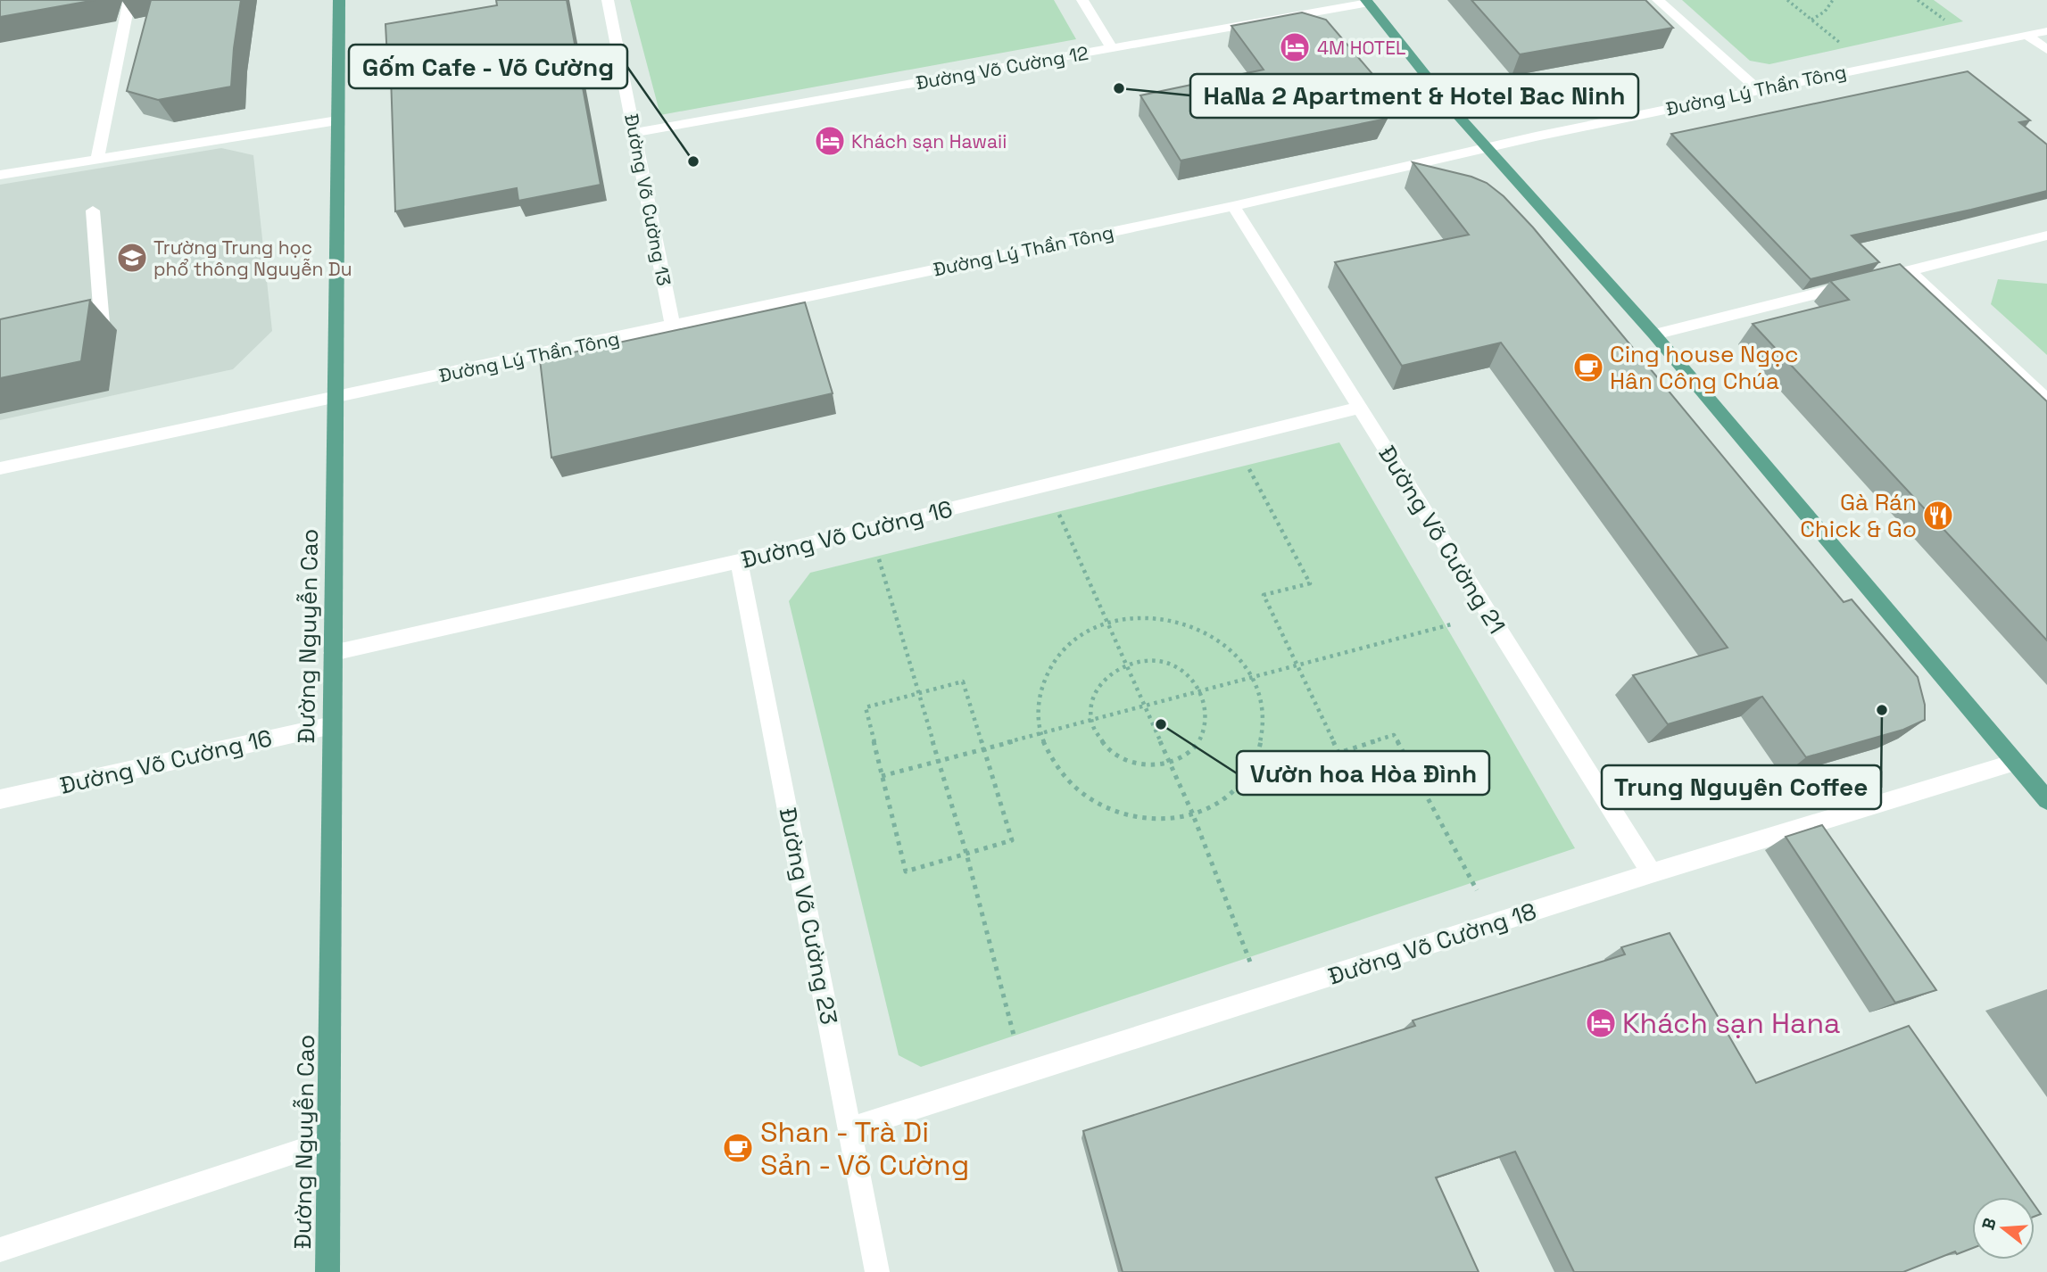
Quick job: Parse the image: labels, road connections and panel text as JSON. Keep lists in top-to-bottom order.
{
  "streets": {
    "main road": ["Đường Nguyễn Cao"],
    "street": [
      "Đường Võ Cường 12",
      "Đường Lý Thần Tông",
      "Đường Võ Cường 13",
      "Đường Võ Cường 16",
      "Đường Võ Cường 21",
      "Đường Võ Cường 23",
      "Đường Võ Cường 18"
    ]
  },
  "crossings": [
    ["Đường Võ Cường 12", "Đường Võ Cường 13"],
    ["Đường Lý Thần Tông", "Đường Võ Cường 13"],
    ["Đường Lý Thần Tông", "Đường Võ Cường 21"],
    ["Đường Lý Thần Tông", "Đường Nguyễn Cao"],
    ["Đường Võ Cường 16", "Đường Võ Cường 21"],
    ["Đường Võ Cường 16", "Đường Nguyễn Cao"],
    ["Đường Võ Cường 16", "Đường Võ Cường 23"],
    ["Đường Võ Cường 21", "Đường Võ Cường 18"],
    ["Đường Võ Cường 23", "Đường Võ Cường 18"]
  ],
  "places": {
    "hotel": ["4M HOTEL", "Khách sạn Hawaii", "Khách sạn Hana"],
    "other": [
      "HaNa 2 Apartment & Hotel Bac Ninh",
      "Gốm Cafe - Võ Cường",
      "Trung Nguyên Coffee",
      "Vườn hoa Hòa Đình"
    ],
    "school or university": ["Trường Trung học phổ thông Nguyễn Du"],
    "cafe": ["Cing house Ngọc Hân Công Chúa", "Shan - Trà Di Sản - Võ Cường"],
    "restaurant": ["Gà Rán Chick & Go"]
  },
  "north": "left"
}
